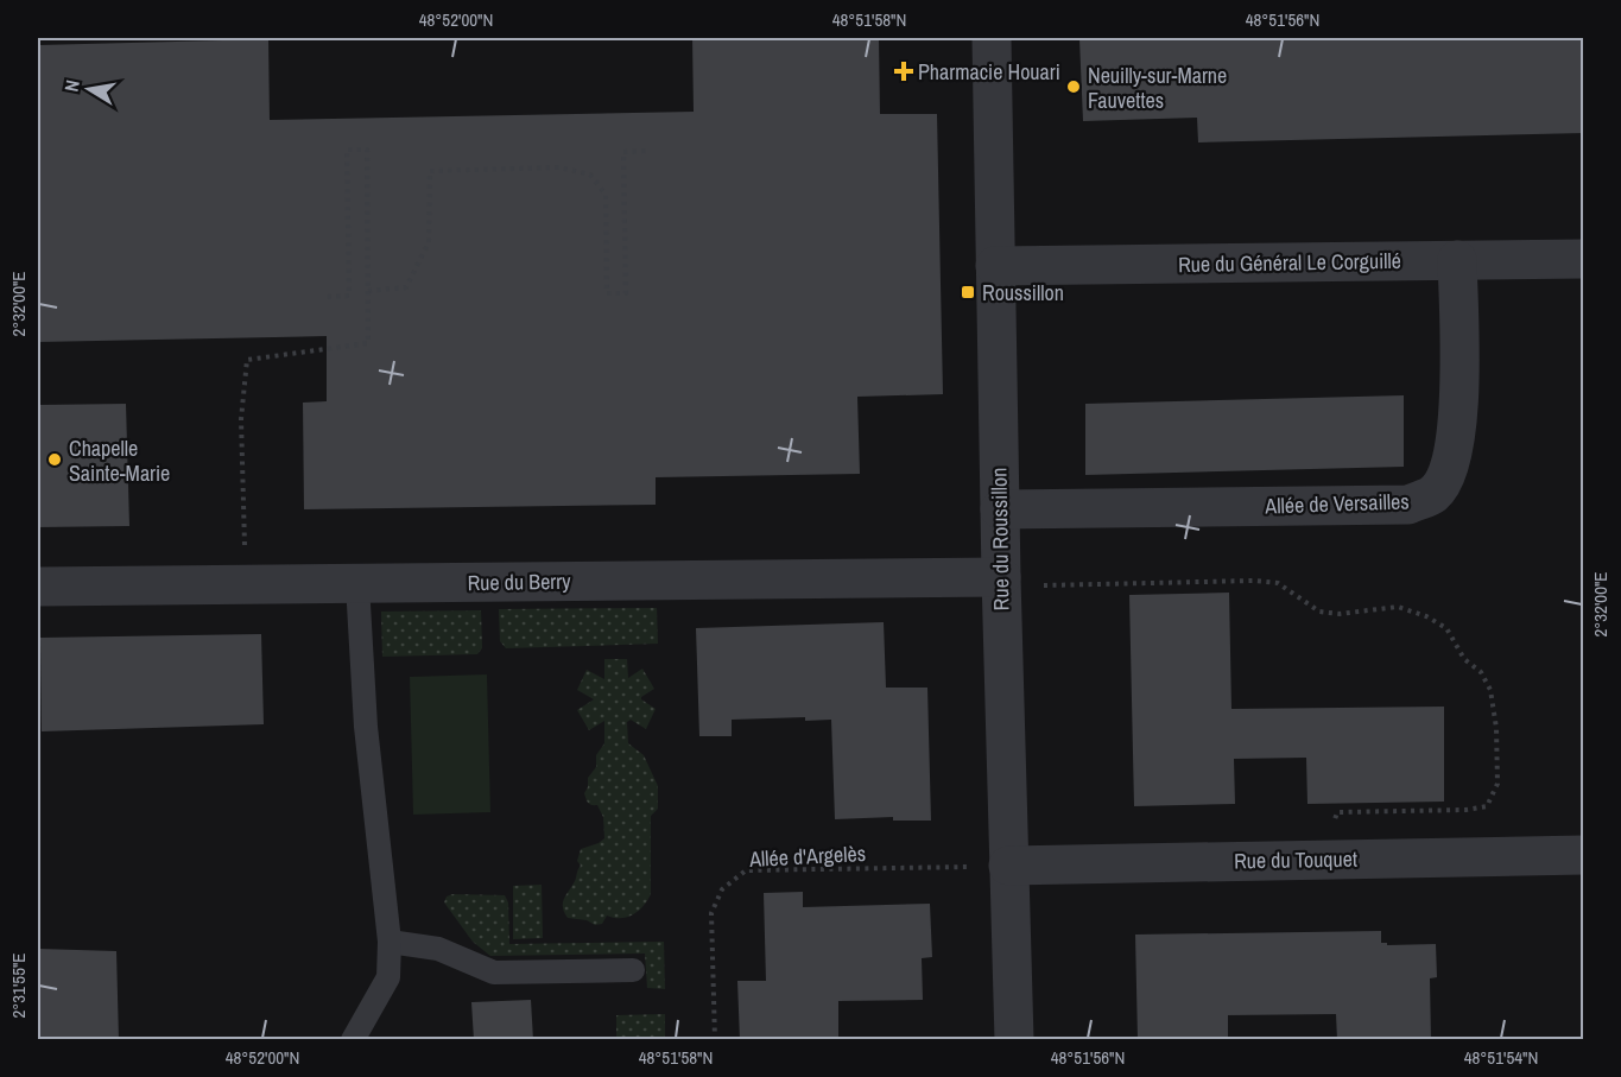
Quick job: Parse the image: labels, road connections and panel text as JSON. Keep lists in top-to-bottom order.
{
  "streets": {
    "street": [
      "Rue du Général Le Corguillé",
      "Allée de Versailles",
      "Rue du Roussillon",
      "Rue du Berry",
      "Rue du Touquet"
    ],
    "path": ["Allée d'Argelès"]
  },
  "crossings": [
    ["Rue du Général Le Corguillé", "Allée de Versailles"],
    ["Rue du Général Le Corguillé", "Rue du Roussillon"],
    ["Allée de Versailles", "Rue du Roussillon"],
    ["Rue du Roussillon", "Rue du Berry"],
    ["Rue du Roussillon", "Allée d'Argelès"],
    ["Rue du Roussillon", "Rue du Touquet"],
    ["Allée d'Argelès", "Rue du Touquet"]
  ],
  "places": {
    "health": ["Pharmacie Houari"],
    "other": ["Neuilly-sur-Marne Fauvettes", "Chapelle Sainte-Marie"],
    "transit": ["Roussillon"]
  },
  "north": "left",
  "coordinates": [
    "48°52'00\"N",
    "48°51'58\"N",
    "48°51'56\"N",
    "2°32'00\"E",
    "2°31'55\"E",
    "48°51'54\"N"
  ]
}
